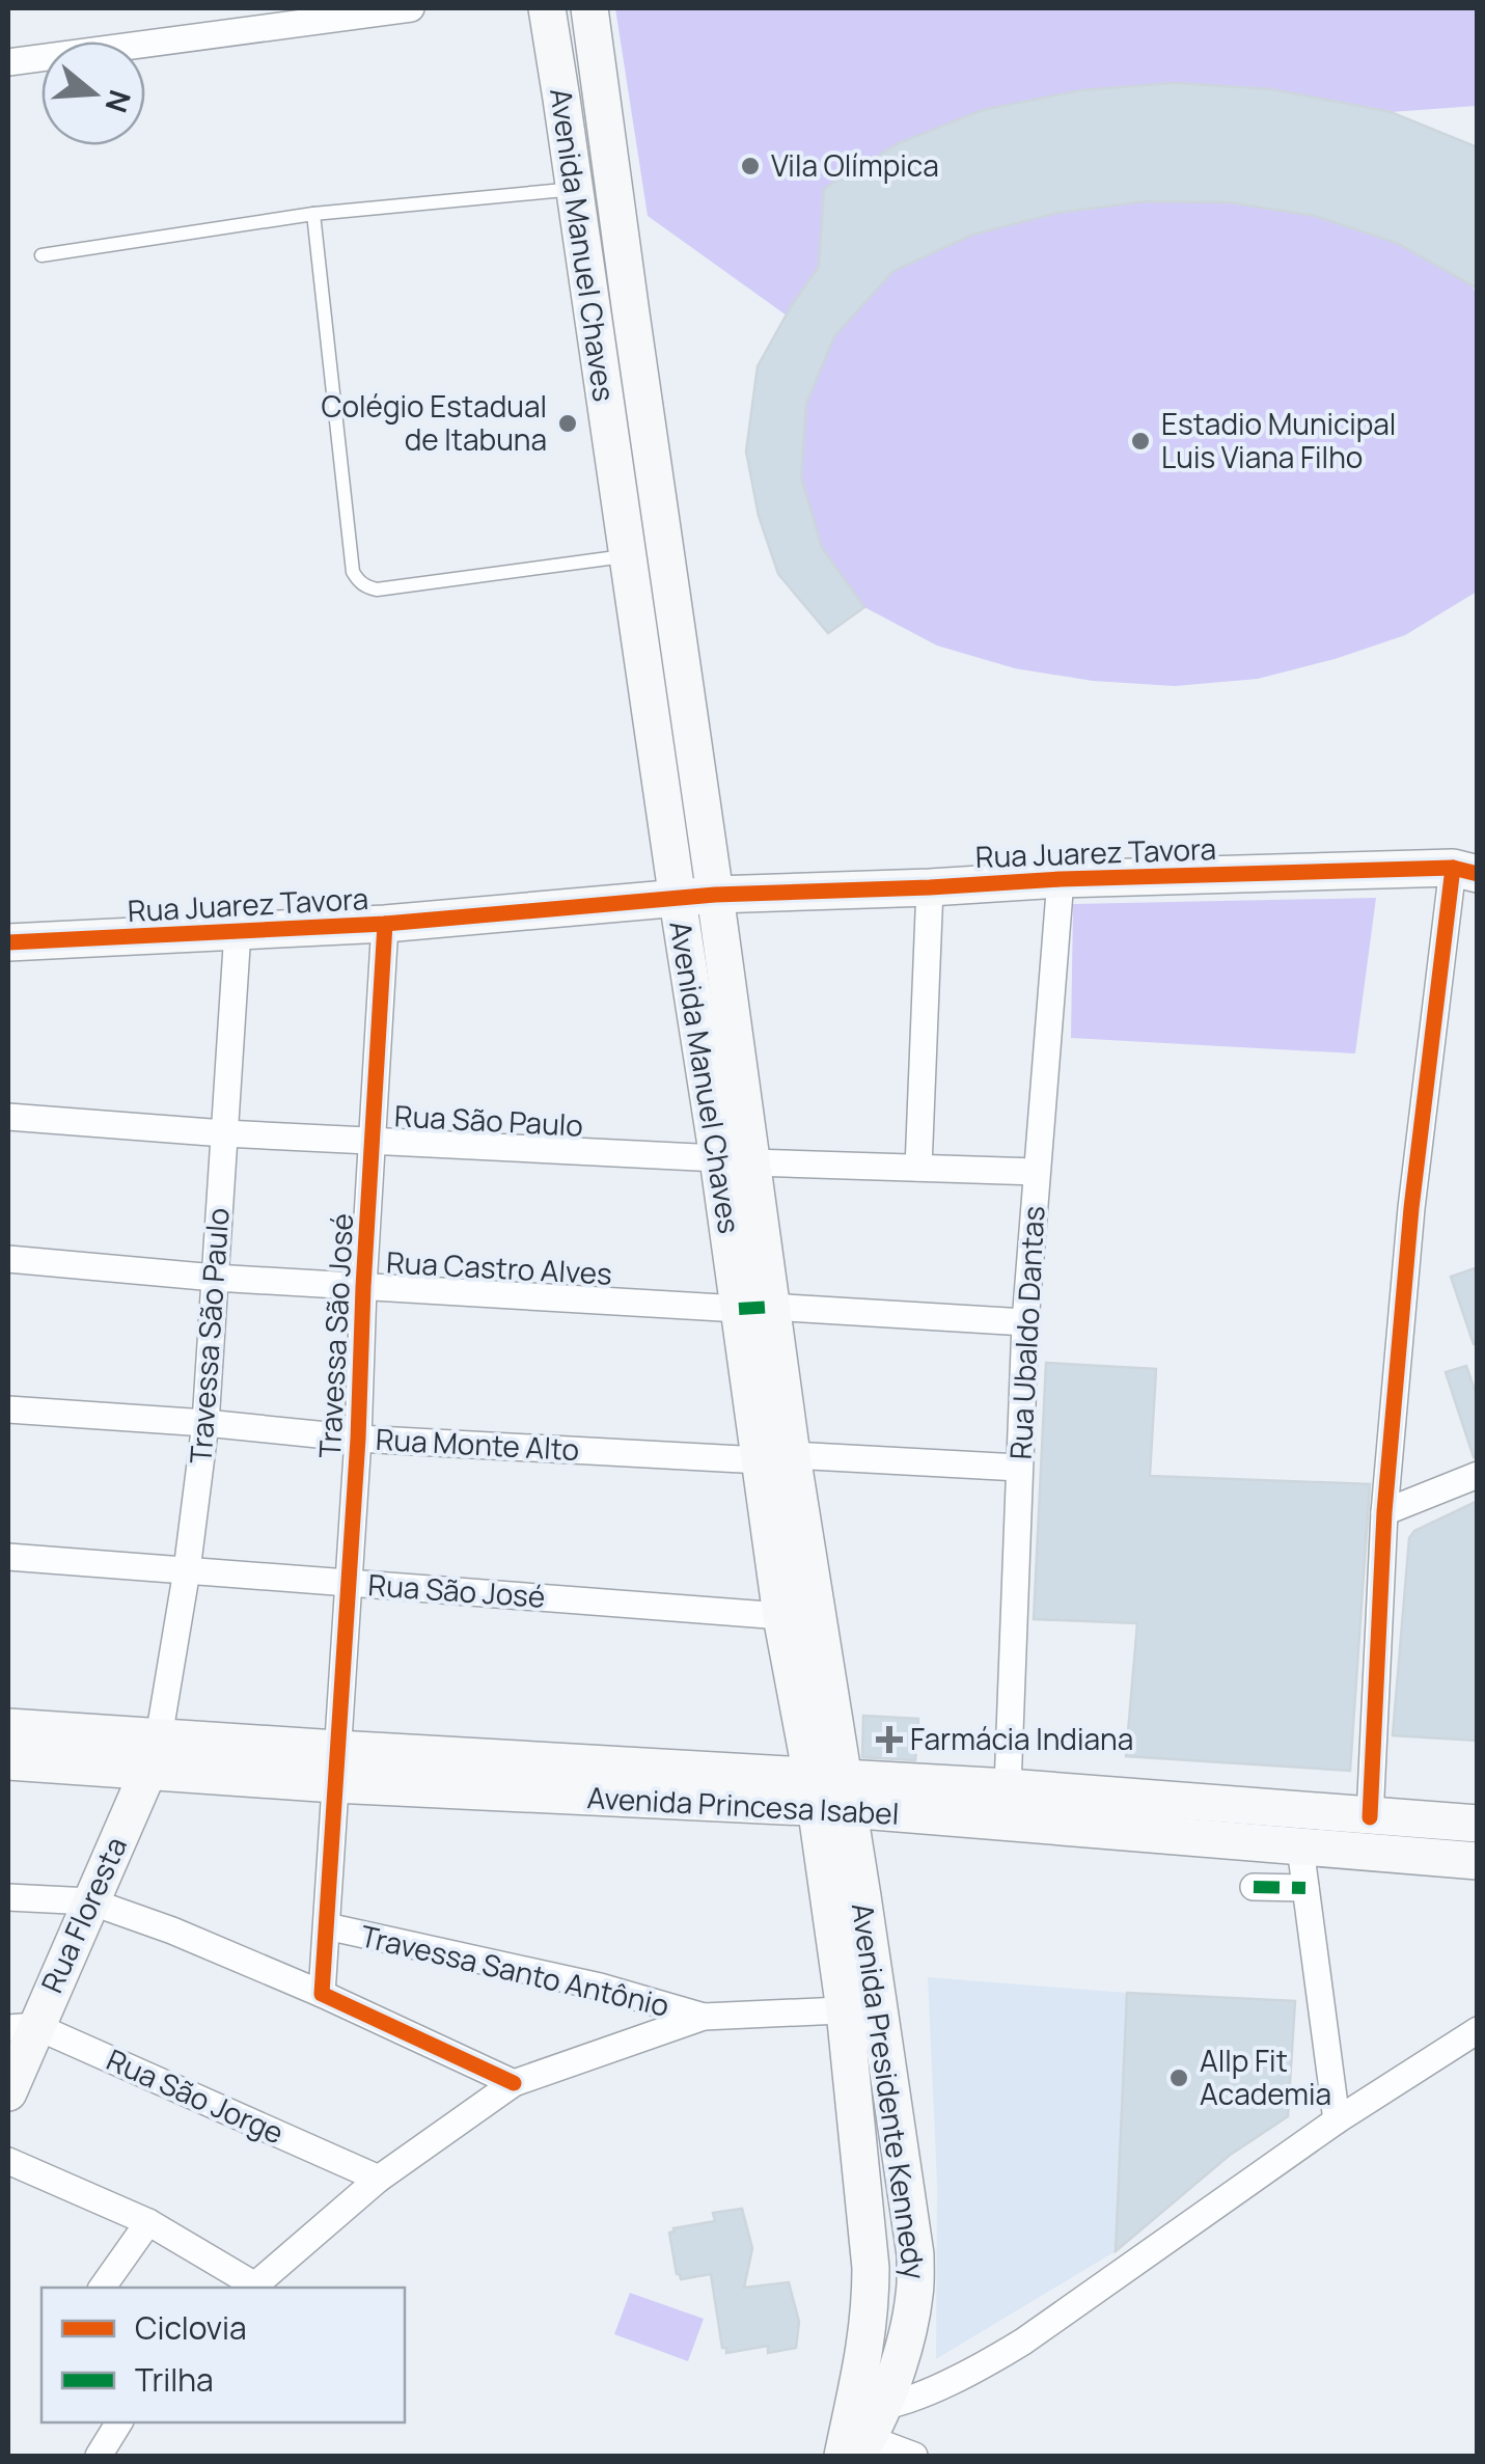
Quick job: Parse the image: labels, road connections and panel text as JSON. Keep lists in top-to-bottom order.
{
  "streets": {
    "main road": [
      "Avenida Manuel Chaves",
      "Rua Juarez Tavora",
      "Avenida Princesa Isabel",
      "Rua Floresta",
      "Avenida Presidente Kennedy"
    ],
    "street": [
      "Rua São Paulo",
      "Rua Castro Alves",
      "Rua Ubaldo Dantas",
      "Travessa São Paulo",
      "Travessa São José",
      "Rua Monte Alto",
      "Rua São José",
      "Travessa Santo Antônio",
      "Rua São Jorge"
    ]
  },
  "crossings": [
    ["Avenida Manuel Chaves", "Rua Juarez Tavora"],
    ["Avenida Manuel Chaves", "Rua São Paulo"],
    ["Avenida Manuel Chaves", "Rua Castro Alves"],
    ["Avenida Manuel Chaves", "Rua Monte Alto"],
    ["Avenida Manuel Chaves", "Rua São José"],
    ["Avenida Manuel Chaves", "Avenida Princesa Isabel"],
    ["Avenida Manuel Chaves", "Avenida Presidente Kennedy"],
    ["Rua Juarez Tavora", "Rua Ubaldo Dantas"],
    ["Rua Juarez Tavora", "Travessa São Paulo"],
    ["Rua Juarez Tavora", "Travessa São José"],
    ["Rua São Paulo", "Rua Ubaldo Dantas"],
    ["Rua São Paulo", "Travessa São Paulo"],
    ["Rua São Paulo", "Travessa São José"],
    ["Rua Castro Alves", "Rua Ubaldo Dantas"],
    ["Rua Castro Alves", "Travessa São Paulo"],
    ["Rua Castro Alves", "Travessa São José"],
    ["Rua Ubaldo Dantas", "Rua Monte Alto"],
    ["Rua Ubaldo Dantas", "Avenida Princesa Isabel"],
    ["Travessa São Paulo", "Rua Monte Alto"],
    ["Travessa São Paulo", "Rua São José"],
    ["Travessa São Paulo", "Avenida Princesa Isabel"],
    ["Travessa São Paulo", "Rua Floresta"],
    ["Travessa São José", "Rua Monte Alto"],
    ["Travessa São José", "Rua São José"],
    ["Travessa São José", "Avenida Princesa Isabel"],
    ["Avenida Princesa Isabel", "Rua Floresta"],
    ["Avenida Princesa Isabel", "Avenida Presidente Kennedy"],
    ["Rua Floresta", "Rua São Jorge"]
  ],
  "places": {
    "other": [
      "Vila Olímpica",
      "Colégio Estadual de Itabuna",
      "Estadio Municipal Luis Viana Filho",
      "Allp Fit Academia"
    ],
    "health": ["Farmácia Indiana"]
  },
  "legend": ["Ciclovia", "Trilha"],
  "north": "right"
}
